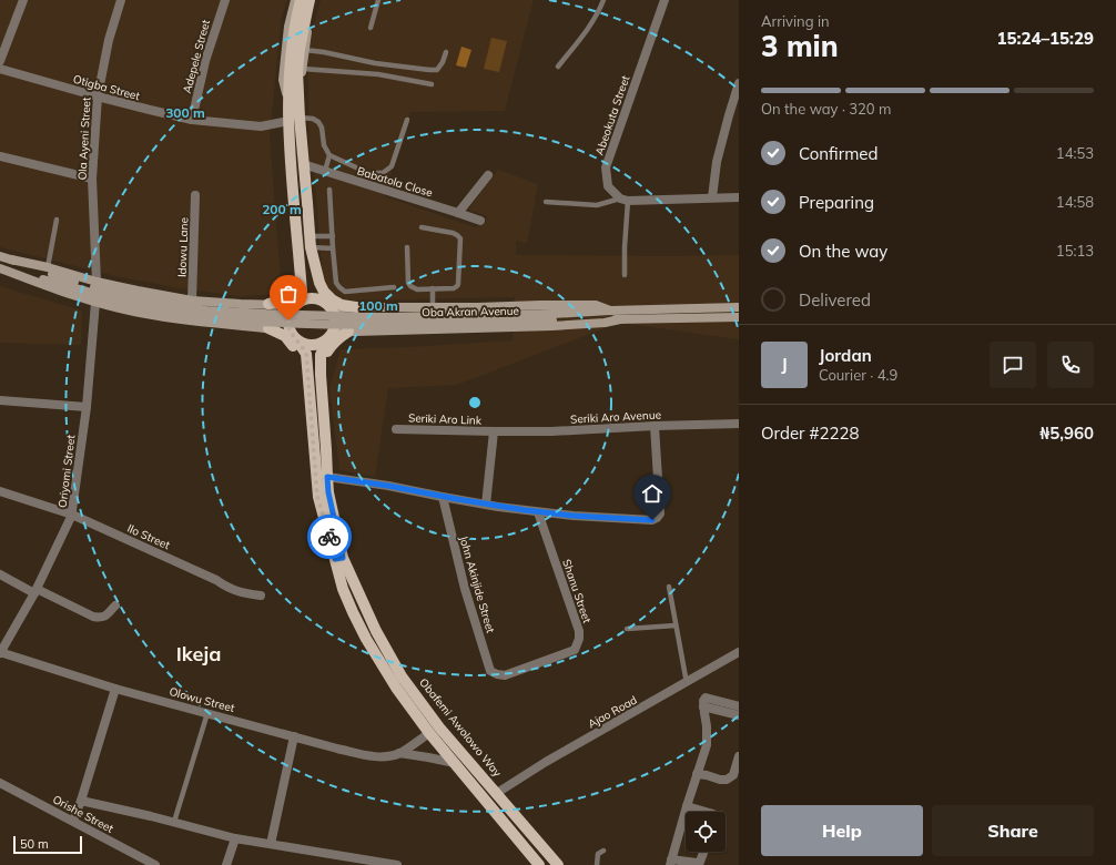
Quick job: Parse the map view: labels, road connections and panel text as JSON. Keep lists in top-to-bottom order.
{
  "streets": {
    "main road": ["Oba Akran Avenue", "Obafemi Awolowo Way"],
    "street": [
      "Adepele Street",
      "Otigba Street",
      "Abeokuta Street",
      "Ola Ayeni Street",
      "Babatola Close",
      "Idowu Lane",
      "Seriki Aro Avenue",
      "Seriki Aro Link",
      "Oriyomi Street",
      "Ilo Street",
      "John Akinjide Street",
      "Shanu Street",
      "Olowu Street",
      "Ajao Road",
      "Orishe Street"
    ]
  },
  "crossings": [
    ["Adepele Street", "Otigba Street"],
    ["Otigba Street", "Ola Ayeni Street"],
    ["Seriki Aro Avenue", "Seriki Aro Link"],
    ["Oriyomi Street", "Ilo Street"],
    ["Oriyomi Street", "Olowu Street"],
    ["John Akinjide Street", "Shanu Street"],
    ["Olowu Street", "Obafemi Awolowo Way"],
    ["Ajao Road", "Obafemi Awolowo Way"]
  ],
  "districts": ["Ikeja"],
  "scale_bar": "50 m",
  "page": {
    "heading": ["3 min", "Arriving in", "15:24–15:29"],
    "panel": [
      "Jordan",
      "Courier · 4.9",
      "Order #2228",
      "₦5,960"
    ],
    "bar": "On the way · 320 m",
    "list": [
      ["Confirmed", "14:53"],
      ["Preparing", "14:58"],
      ["On the way", "15:13"],
      "Delivered"
    ],
    "round": "J",
    "buttons": ["Help", "Share"],
    "scale": "50 m"
  },
  "rings": ["300 m", "200 m", "100 m"]
}
